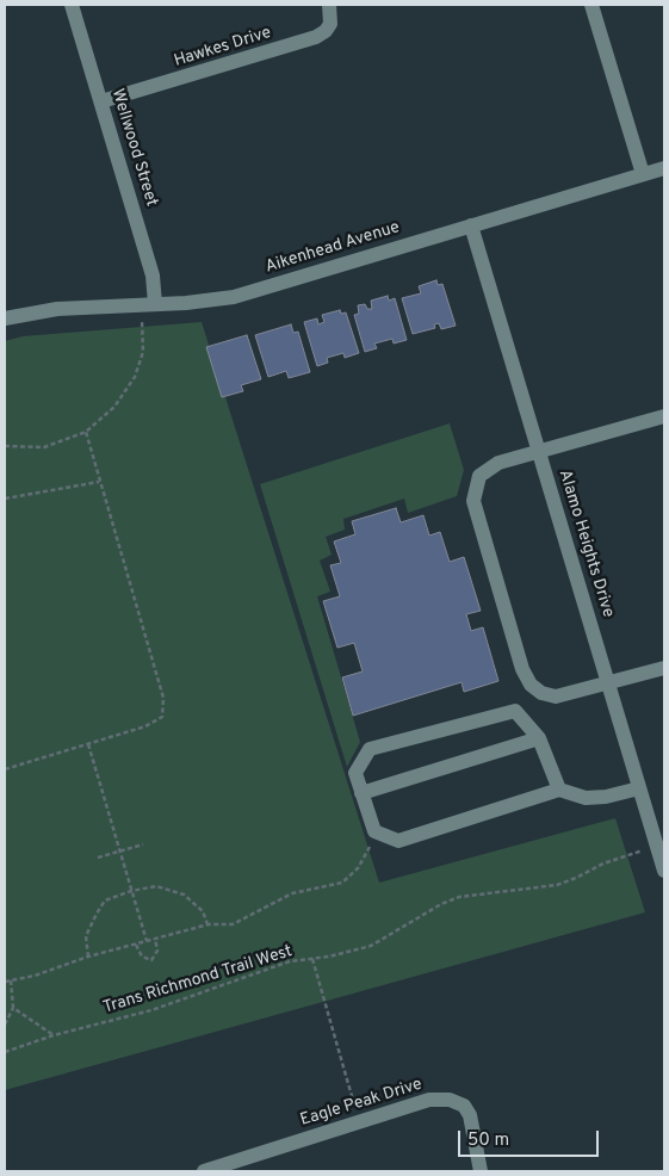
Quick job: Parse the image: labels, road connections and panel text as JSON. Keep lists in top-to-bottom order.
{
  "streets": {
    "street": [
      "Hawkes Drive",
      "Wellwood Street",
      "Aikenhead Avenue",
      "Alamo Heights Drive",
      "Eagle Peak Drive"
    ],
    "path": ["Trans Richmond Trail West"]
  },
  "crossings": [
    ["Hawkes Drive", "Wellwood Street"],
    ["Wellwood Street", "Aikenhead Avenue"],
    ["Aikenhead Avenue", "Alamo Heights Drive"],
    ["Alamo Heights Drive", "Trans Richmond Trail West"]
  ],
  "scale_bar": "50 m"
}
